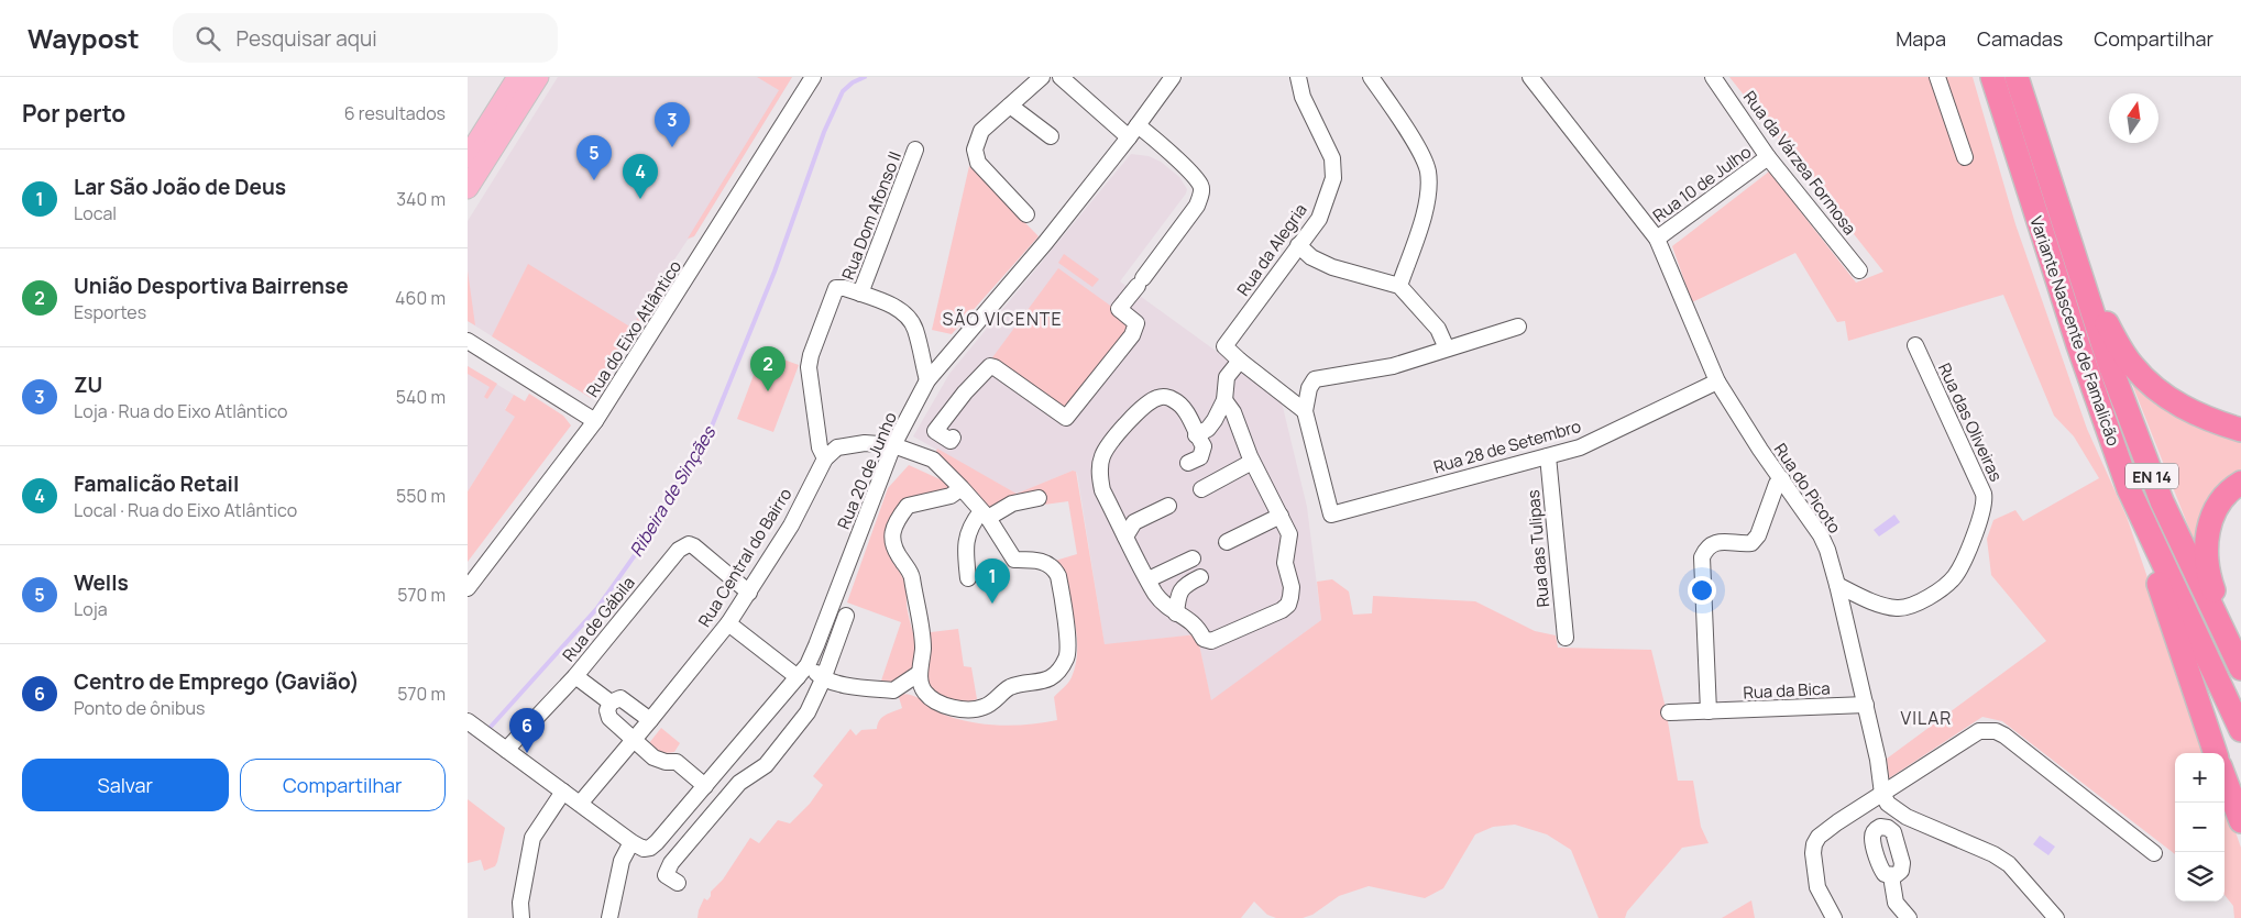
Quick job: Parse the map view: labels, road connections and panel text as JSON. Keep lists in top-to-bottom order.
{
  "streets": {
    "highway": ["Variante Nascente de Famalicão", "EN 14"],
    "street": [
      "Rua da Várzea Formosa",
      "Rua 10 de Julho",
      "Rua Dom Afonso II",
      "Rua da Alegria",
      "Rua do Eixo Atlântico",
      "Rua das Oliveiras",
      "Rua 28 de Setembro",
      "Rua 20 de Junho",
      "Rua do Picoto",
      "Rua das Tulipas",
      "Rua Central do Bairro",
      "Rua de Gábila",
      "Rua da Bica"
    ]
  },
  "crossings": [
    ["Rua da Várzea Formosa", "Rua 10 de Julho"],
    ["Rua 10 de Julho", "Rua do Picoto"],
    ["Rua das Oliveiras", "Rua do Picoto"],
    ["Rua 28 de Setembro", "Rua do Picoto"],
    ["Rua 28 de Setembro", "Rua das Tulipas"],
    ["Rua do Picoto", "Rua da Bica"],
    ["Rua Central do Bairro", "Rua de Gábila"]
  ],
  "districts": ["SÃO VICENTE", "VILAR"],
  "water": ["Ribeira de Sinçães"],
  "north": "top",
  "page": {
    "header": "Waypost",
    "search": "Pesquisar aqui",
    "nav": ["Mapa", "Camadas", "Compartilhar"],
    "heading": ["Por perto", "6 resultados"],
    "pins": [
      "3",
      "5",
      "4",
      "2",
      "1",
      "6"
    ],
    "list": [
      {
        "mark": "1",
        "name": "Lar São João de Deus",
        "note": "Local",
        "value": "340 m"
      },
      {
        "mark": "2",
        "name": "União Desportiva Bairrense",
        "note": "Esportes",
        "value": "460 m"
      },
      {
        "mark": "3",
        "name": "ZU",
        "note": "Loja · Rua do Eixo Atlântico",
        "value": "540 m"
      },
      {
        "mark": "4",
        "name": "Famalicão Retail",
        "note": "Local · Rua do Eixo Atlântico",
        "value": "550 m"
      },
      {
        "mark": "5",
        "name": "Wells",
        "note": "Loja",
        "value": "570 m"
      },
      {
        "mark": "6",
        "name": "Centro de Emprego (Gavião)",
        "note": "Ponto de ônibus",
        "value": "570 m"
      }
    ],
    "buttons": ["Salvar", "Compartilhar"],
    "map_buttons": ["+", "−"]
  }
}
